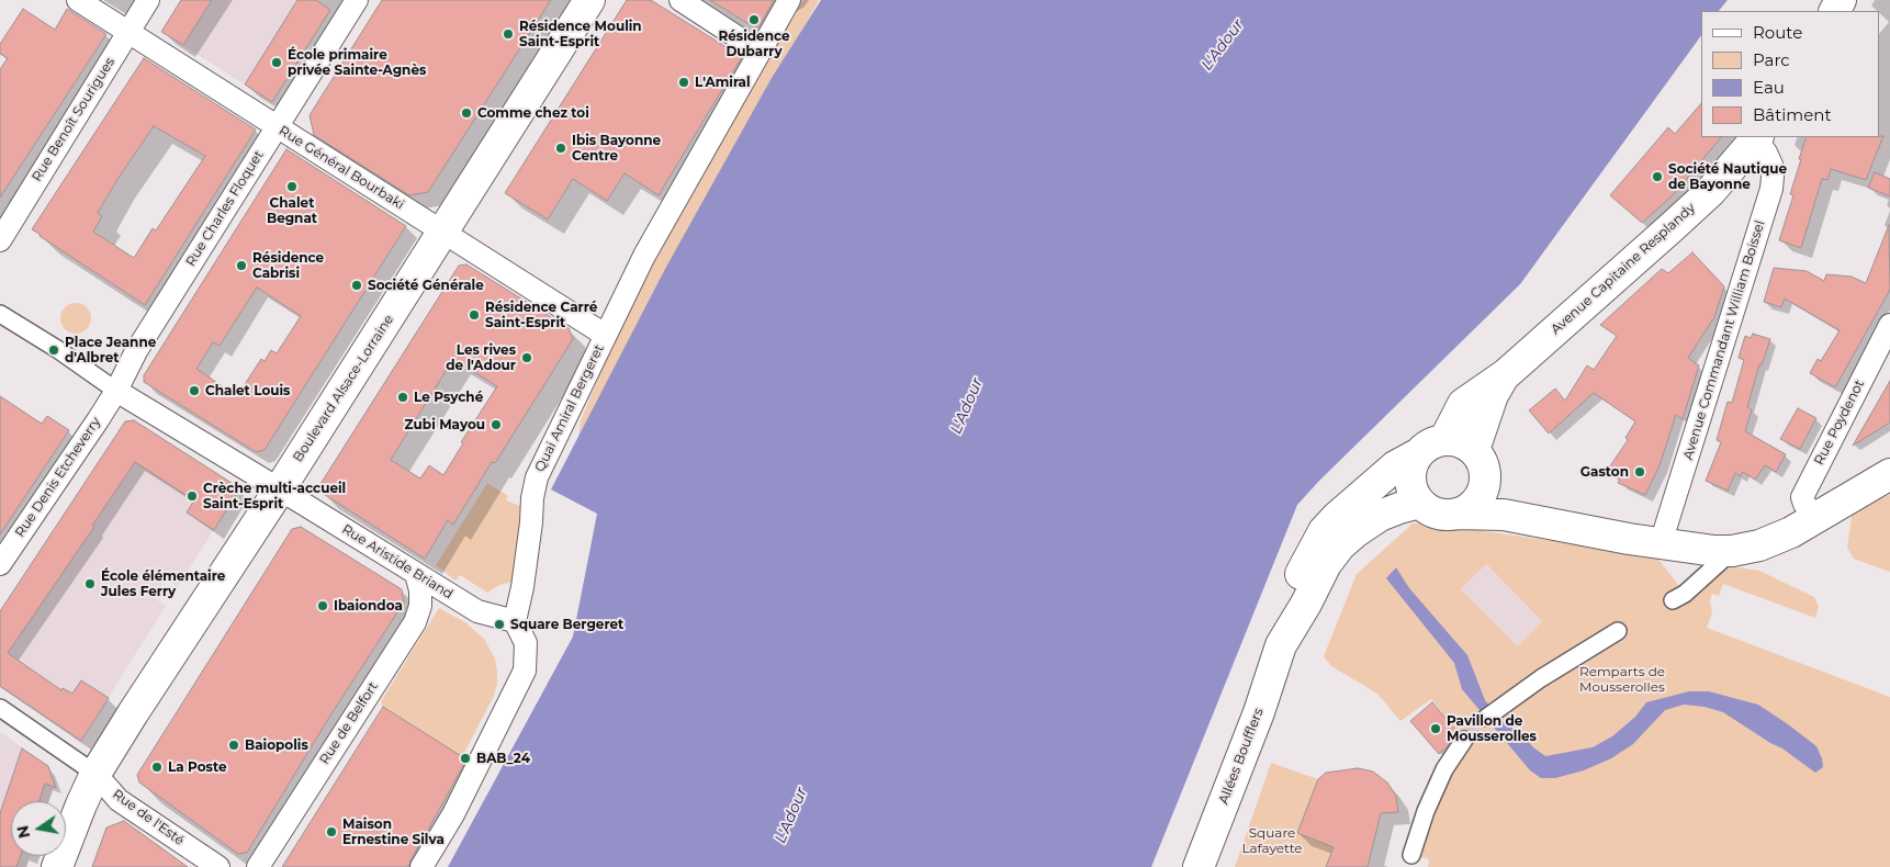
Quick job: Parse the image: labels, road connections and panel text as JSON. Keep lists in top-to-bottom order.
{
  "streets": {
    "main road": ["Avenue Capitaine Resplandy", "Boulevard Alsace-Lorraine", "Allées Boufflers"],
    "street": [
      "Rue Benoît Sourigues",
      "Rue Général Bourbaki",
      "Rue Charles Floquet",
      "Avenue Commandant William Boissel",
      "Quai Amiral Bergeret",
      "Rue Poydenot",
      "Rue Denis Etcheverry",
      "Rue Aristide Briand",
      "Rue de Belfort",
      "Rue de l'Esté"
    ]
  },
  "crossings": [
    ["Rue Benoît Sourigues", "Rue Général Bourbaki"],
    ["Rue Général Bourbaki", "Rue Charles Floquet"],
    ["Rue Général Bourbaki", "Boulevard Alsace-Lorraine"],
    ["Rue Général Bourbaki", "Quai Amiral Bergeret"],
    ["Rue Charles Floquet", "Rue Denis Etcheverry"],
    ["Rue Charles Floquet", "Rue Aristide Briand"],
    ["Avenue Capitaine Resplandy", "Avenue Commandant William Boissel"],
    ["Avenue Capitaine Resplandy", "Allées Boufflers"],
    ["Boulevard Alsace-Lorraine", "Rue Aristide Briand"],
    ["Boulevard Alsace-Lorraine", "Rue de l'Esté"],
    ["Quai Amiral Bergeret", "Rue Aristide Briand"],
    ["Rue Denis Etcheverry", "Rue Aristide Briand"],
    ["Rue Aristide Briand", "Rue de Belfort"]
  ],
  "water": ["L'Adour"],
  "parks": ["Remparts de Mousserolles", "Square Lafayette"],
  "places": [
    "Résidence Dubarry",
    "Résidence Moulin Saint-Esprit",
    "École primaire privée Sainte-Agnès",
    "L'Amiral",
    "Comme chez toi",
    "Ibis Bayonne Centre",
    "Société Nautique de Bayonne",
    "Chalet Begnat",
    "Résidence Cabrisi",
    "Société Générale",
    "Résidence Carré Saint-Esprit",
    "Place Jeanne d'Albret",
    "Les rives de l'Adour",
    "Chalet Louis",
    "Le Psyché",
    "Zubi Mayou",
    "Gaston",
    "Crèche multi-accueil Saint-Esprit",
    "École élémentaire Jules Ferry",
    "Ibaiondoa",
    "Square Bergeret",
    "Pavillon de Mousserolles",
    "Baiopolis",
    "BAB_24",
    "La Poste",
    "Maison Ernestine Silva"
  ],
  "legend": [
    "Route",
    "Parc",
    "Eau",
    "Bâtiment"
  ],
  "north": "left"
}
